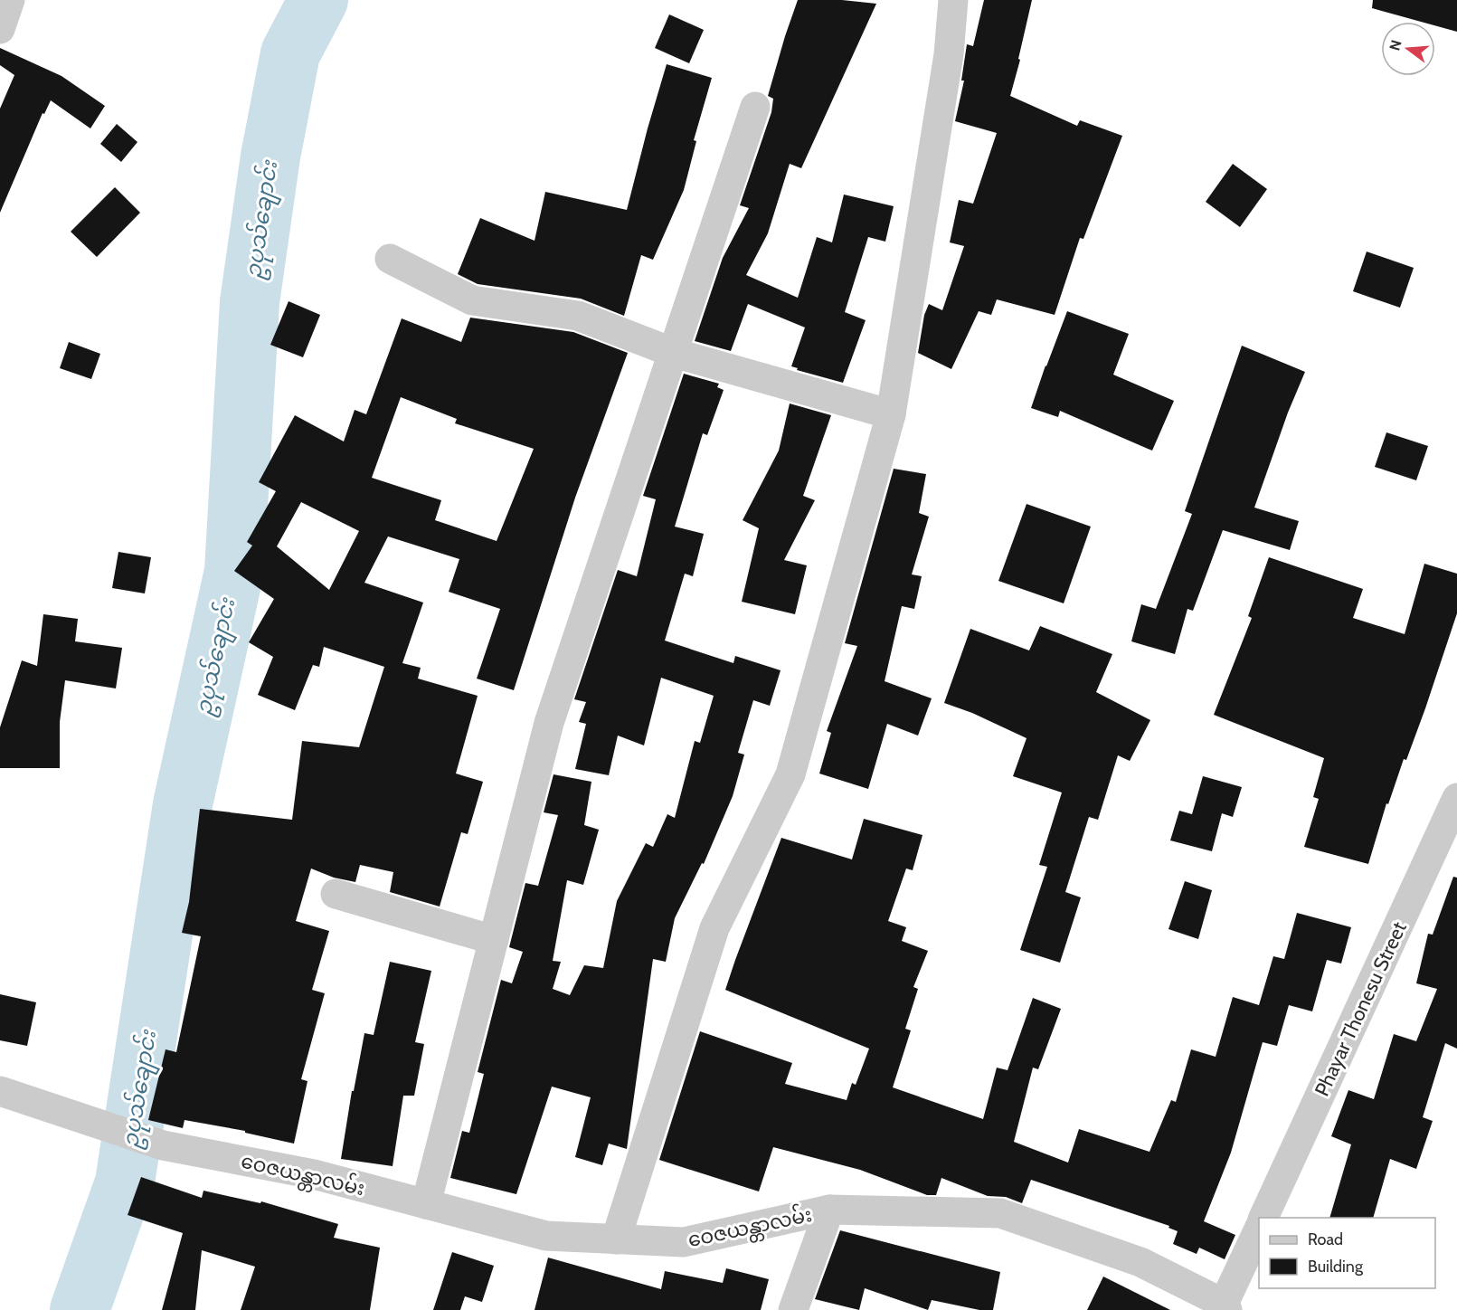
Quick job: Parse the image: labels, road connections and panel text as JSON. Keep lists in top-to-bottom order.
{
  "streets": {
    "street": ["Phayar Thonesu Street", "ဝေဇယန္တာလမ်း"]
  },
  "water": ["ဥပုသ်ချောင်း"],
  "legend": ["Road", "Building"],
  "north": "left"
}
